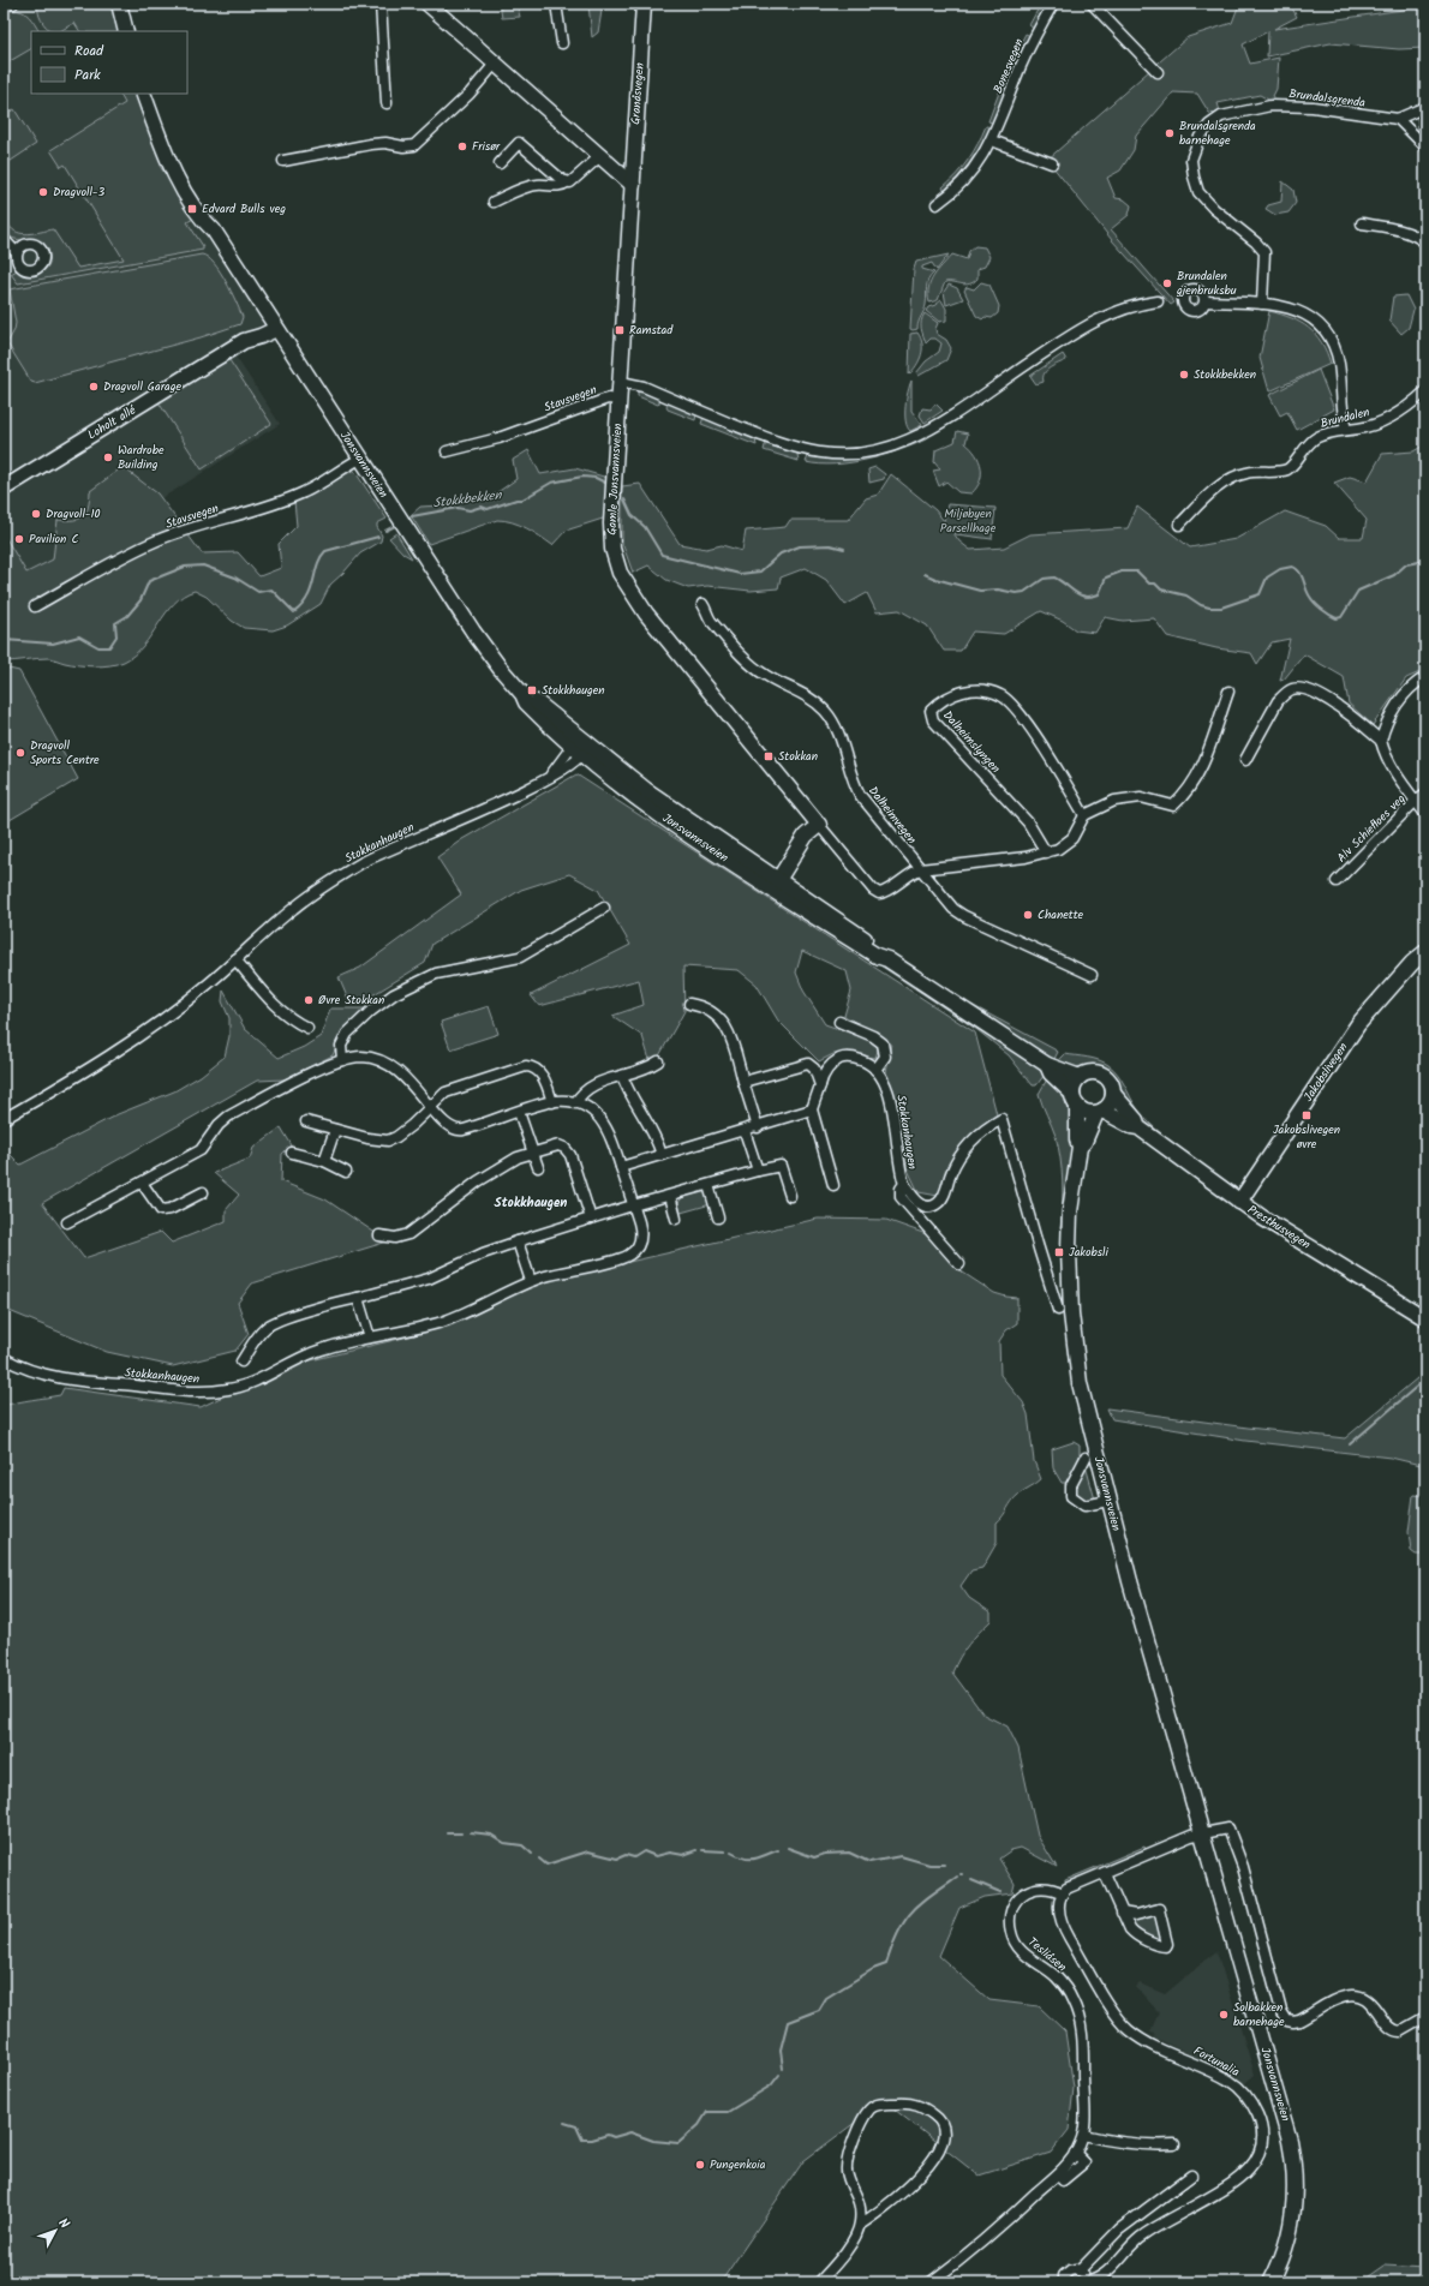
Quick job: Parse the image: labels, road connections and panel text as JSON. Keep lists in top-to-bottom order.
{
  "streets": {
    "main road": [
      "Granåsvegen",
      "Loholt allé",
      "Jonsvannsveien",
      "Gamle Jonsvannsveien",
      "Jakobslivegen",
      "Presthusvegen"
    ],
    "street": [
      "Bonesvegen",
      "Brundalsgrenda",
      "Stavsvegen",
      "Brundalen",
      "Dalheimslyngen",
      "Dalheimvegen",
      "Alv Schiefloes veg",
      "Stokkanhaugen",
      "Tesliåsen",
      "Fortunalia"
    ]
  },
  "crossings": [
    ["Granåsvegen", "Gamle Jonsvannsveien"],
    ["Stavsvegen", "Jonsvannsveien"],
    ["Stavsvegen", "Gamle Jonsvannsveien"],
    ["Loholt allé", "Jonsvannsveien"],
    ["Jonsvannsveien", "Stokkanhaugen"],
    ["Jonsvannsveien", "Presthusvegen"],
    ["Jakobslivegen", "Presthusvegen"],
    ["Tesliåsen", "Fortunalia"]
  ],
  "districts": ["Stokkhaugen"],
  "water": ["Stokkbekken"],
  "parks": ["Miljøbyen Parsellhage"],
  "places": {
    "other": [
      "Brundalsgrenda barnehage",
      "Frisør",
      "Dragvoll-3",
      "Brundalen gjenbruksbu",
      "Stokkbekken",
      "Dragvoll Garage",
      "Wardrobe Building",
      "Dragvoll-10",
      "Pavilion C",
      "Dragvoll Sports Centre",
      "Chanette",
      "Øvre Stokkan",
      "Solbakken barnehage",
      "Pungenkoia"
    ],
    "transit": [
      "Edvard Bulls veg",
      "Ramstad",
      "Stokkhaugen",
      "Stokkan",
      "Jakobslivegen øvre",
      "Jakobsli"
    ]
  },
  "legend": ["Road", "Park"],
  "north": "top right"
}
